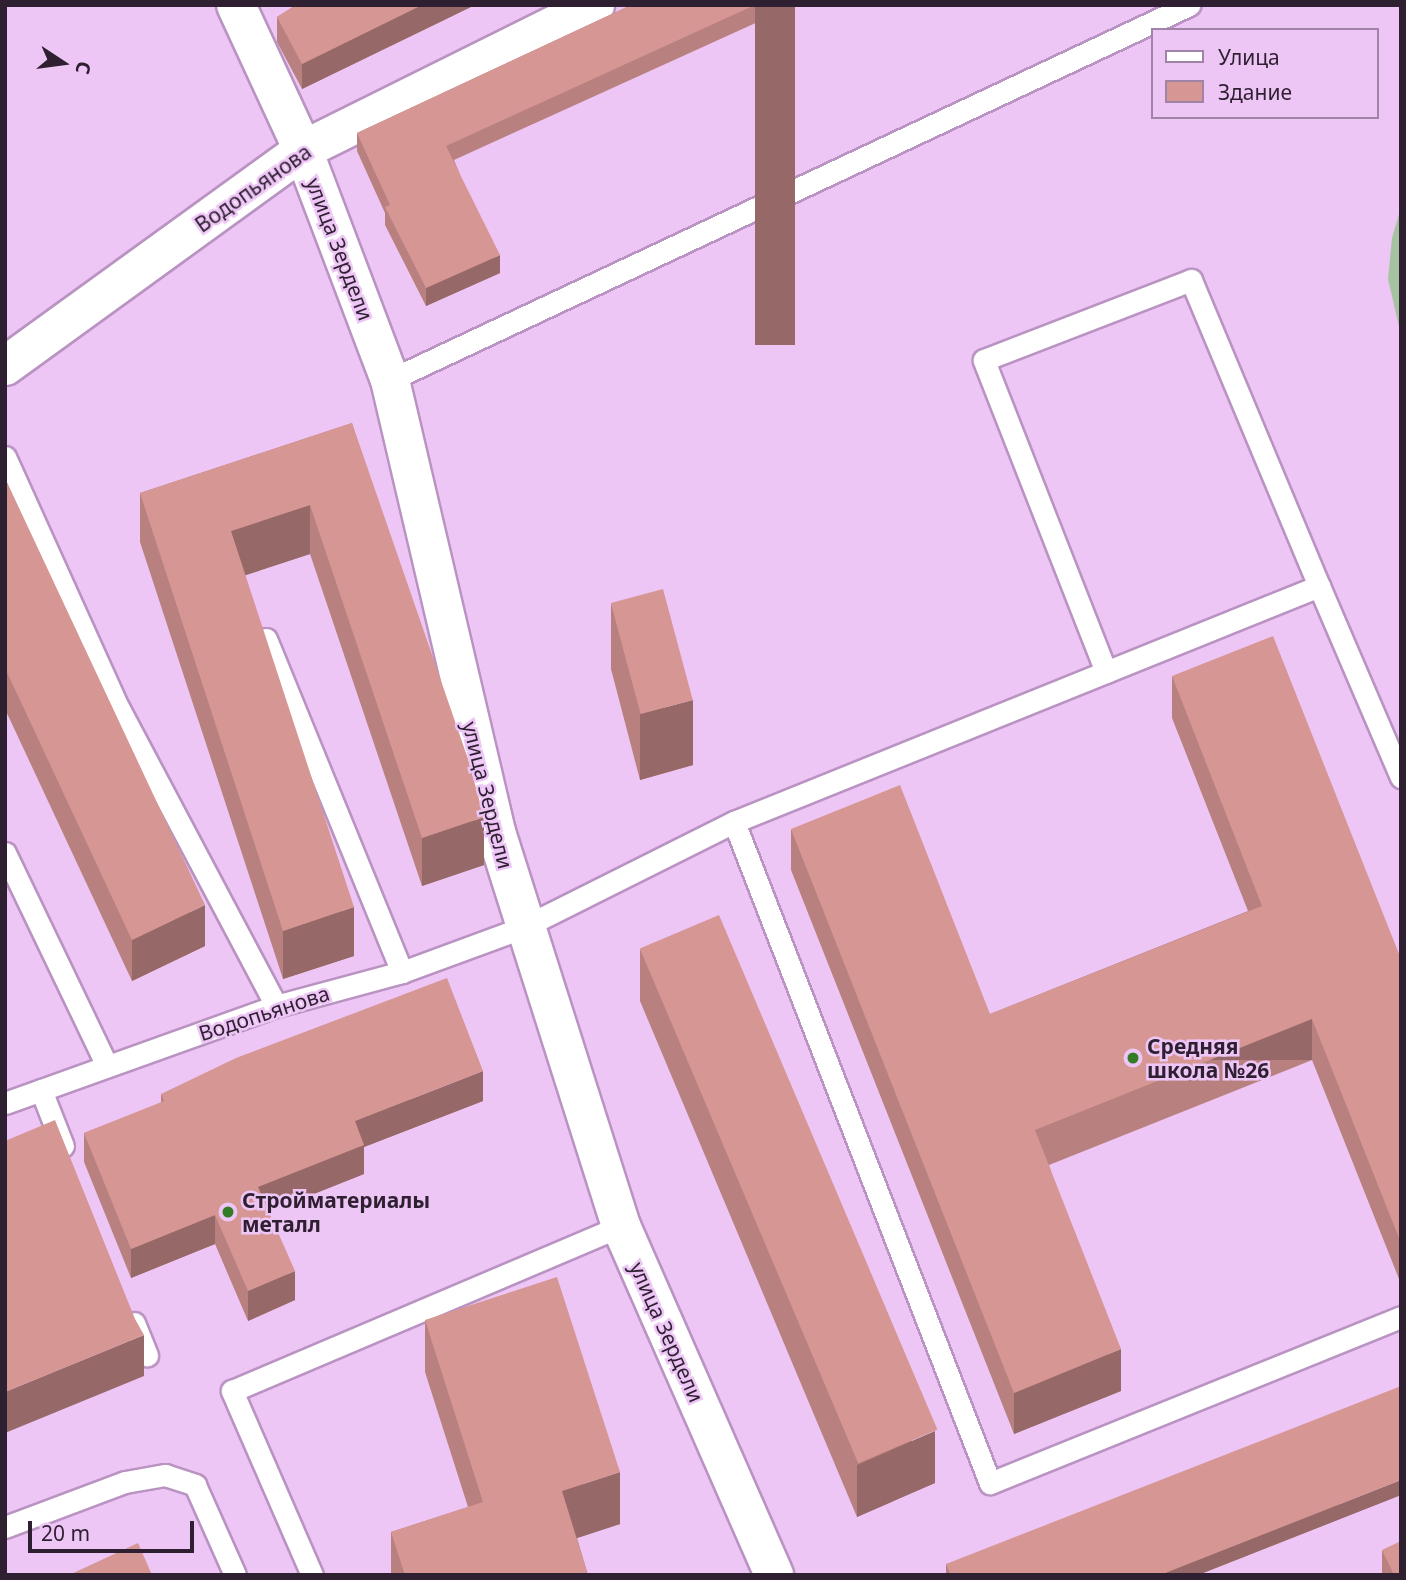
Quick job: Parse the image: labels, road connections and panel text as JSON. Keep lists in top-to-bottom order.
{
  "streets": {
    "street": ["Водопьянова", "улица Зердели"]
  },
  "crossings": [
    ["Водопьянова", "улица Зердели"]
  ],
  "places": ["Средняя школа №26", "Стройматериалы металл"],
  "legend": ["Улица", "Здание"],
  "scale_bar": "20 m",
  "north": "right"
}
